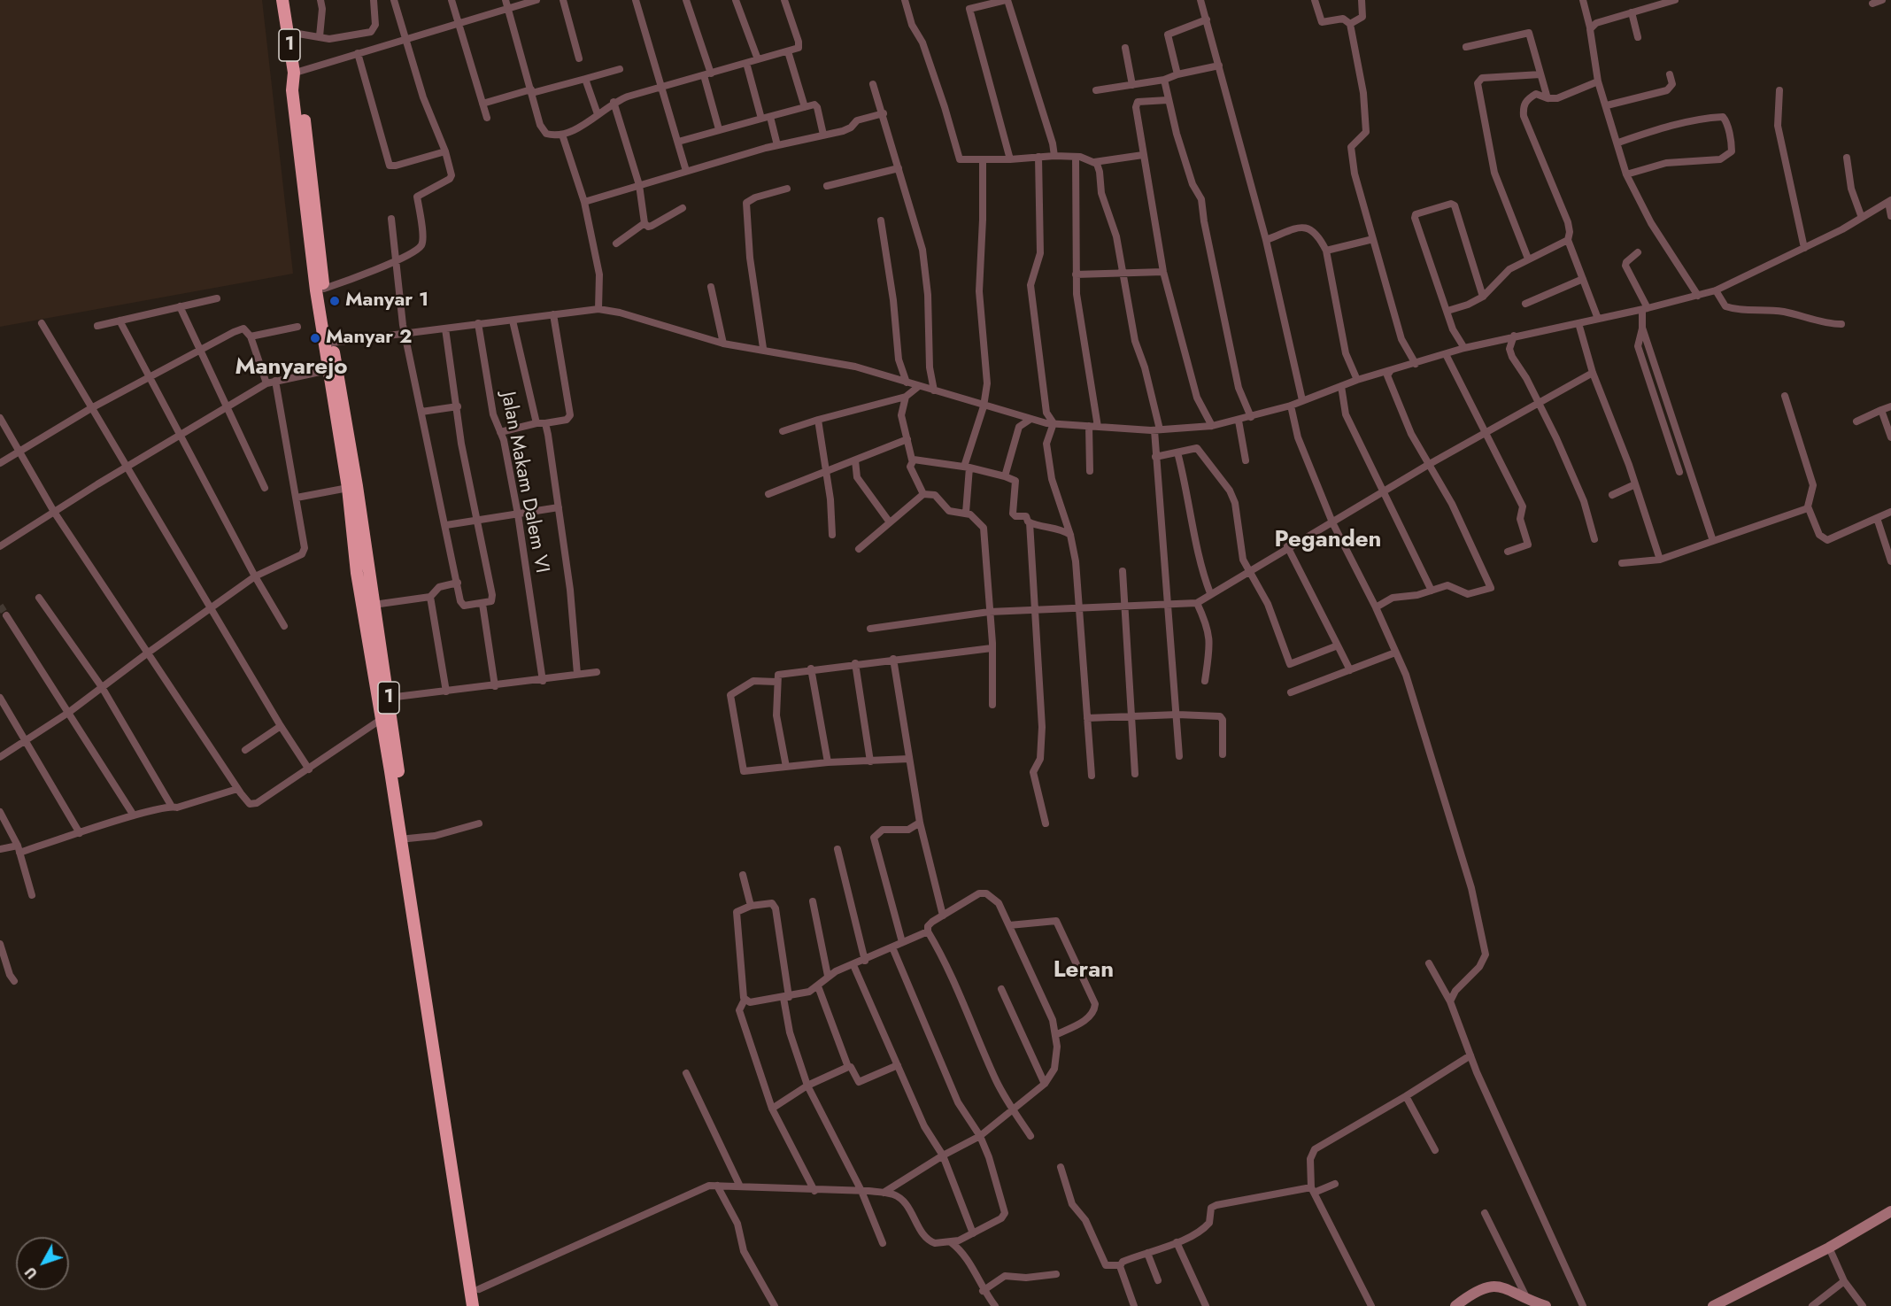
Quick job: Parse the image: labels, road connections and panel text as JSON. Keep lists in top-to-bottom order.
{
  "streets": {
    "highway": ["1"],
    "street": ["Jalan Makam Dalem VI"]
  },
  "districts": ["Manyarejo", "Peganden", "Leran"],
  "places": ["Manyar 1", "Manyar 2"],
  "north": "bottom left"
}
